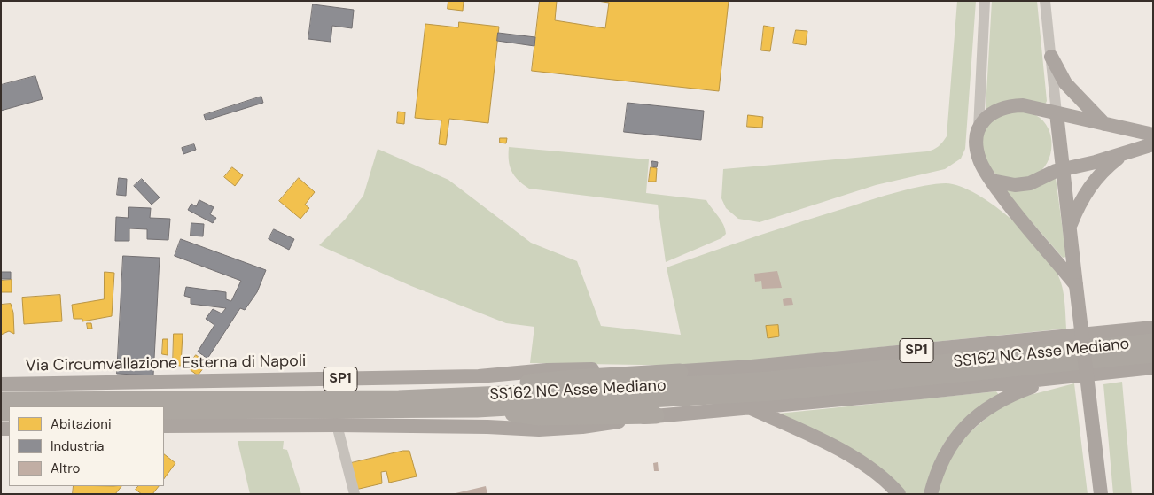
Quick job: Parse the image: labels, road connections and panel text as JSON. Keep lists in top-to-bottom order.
{
  "streets": {
    "highway": ["SS162 NC Asse Mediano"],
    "main road": ["SP1", "Via Circumvallazione Esterna di Napoli"]
  },
  "legend": ["Abitazioni", "Industria", "Altro"]
}
